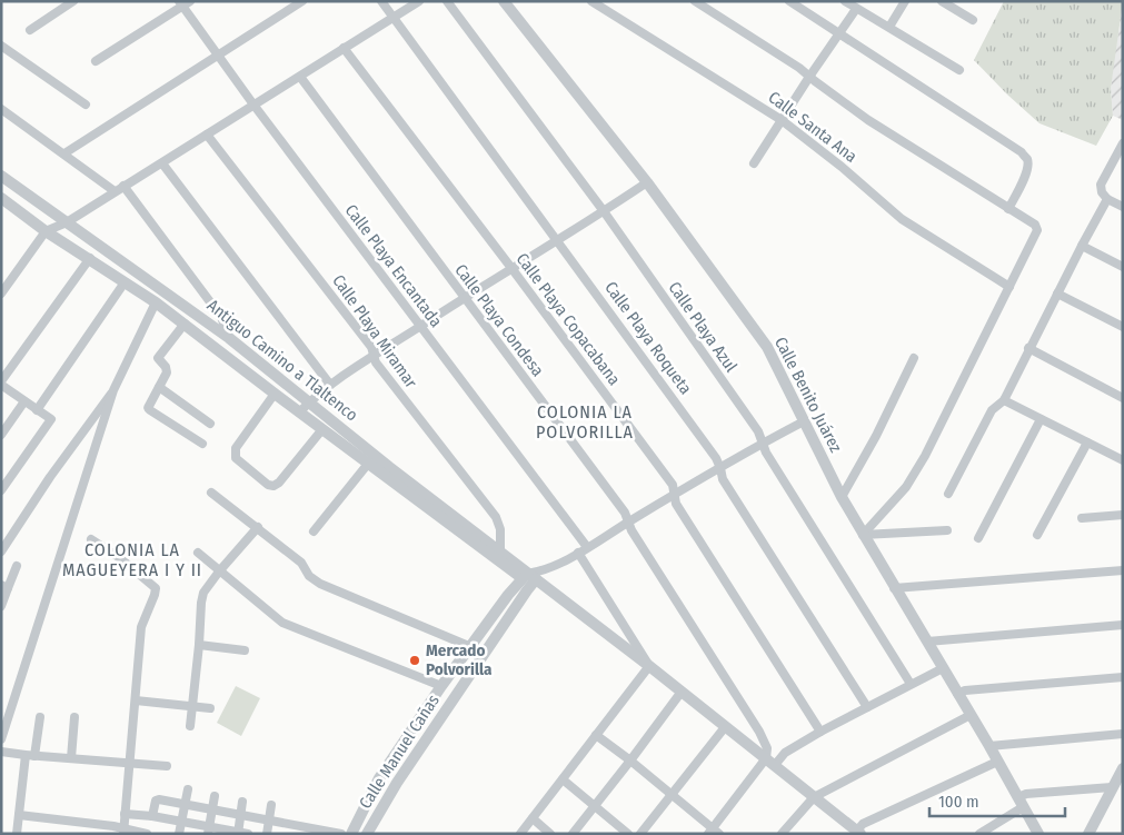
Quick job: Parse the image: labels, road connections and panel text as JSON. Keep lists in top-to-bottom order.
{
  "streets": {
    "street": [
      "Calle Santa Ana",
      "Calle Playa Encantada",
      "Calle Playa Copacabana",
      "Calle Playa Condesa",
      "Calle Playa Azul",
      "Calle Playa Miramar",
      "Calle Playa Roqueta",
      "Antiguo Camino a Tlaltenco",
      "Calle Benito Juárez",
      "Calle Manuel Cañas"
    ]
  },
  "crossings": [
    ["Calle Playa Miramar", "Antiguo Camino a Tlaltenco"],
    ["Antiguo Camino a Tlaltenco", "Calle Manuel Cañas"]
  ],
  "districts": ["COLONIA LA POLVORILLA", "COLONIA LA MAGUEYERA I Y II"],
  "places": ["Mercado Polvorilla"],
  "scale_bar": "100 m"
}
